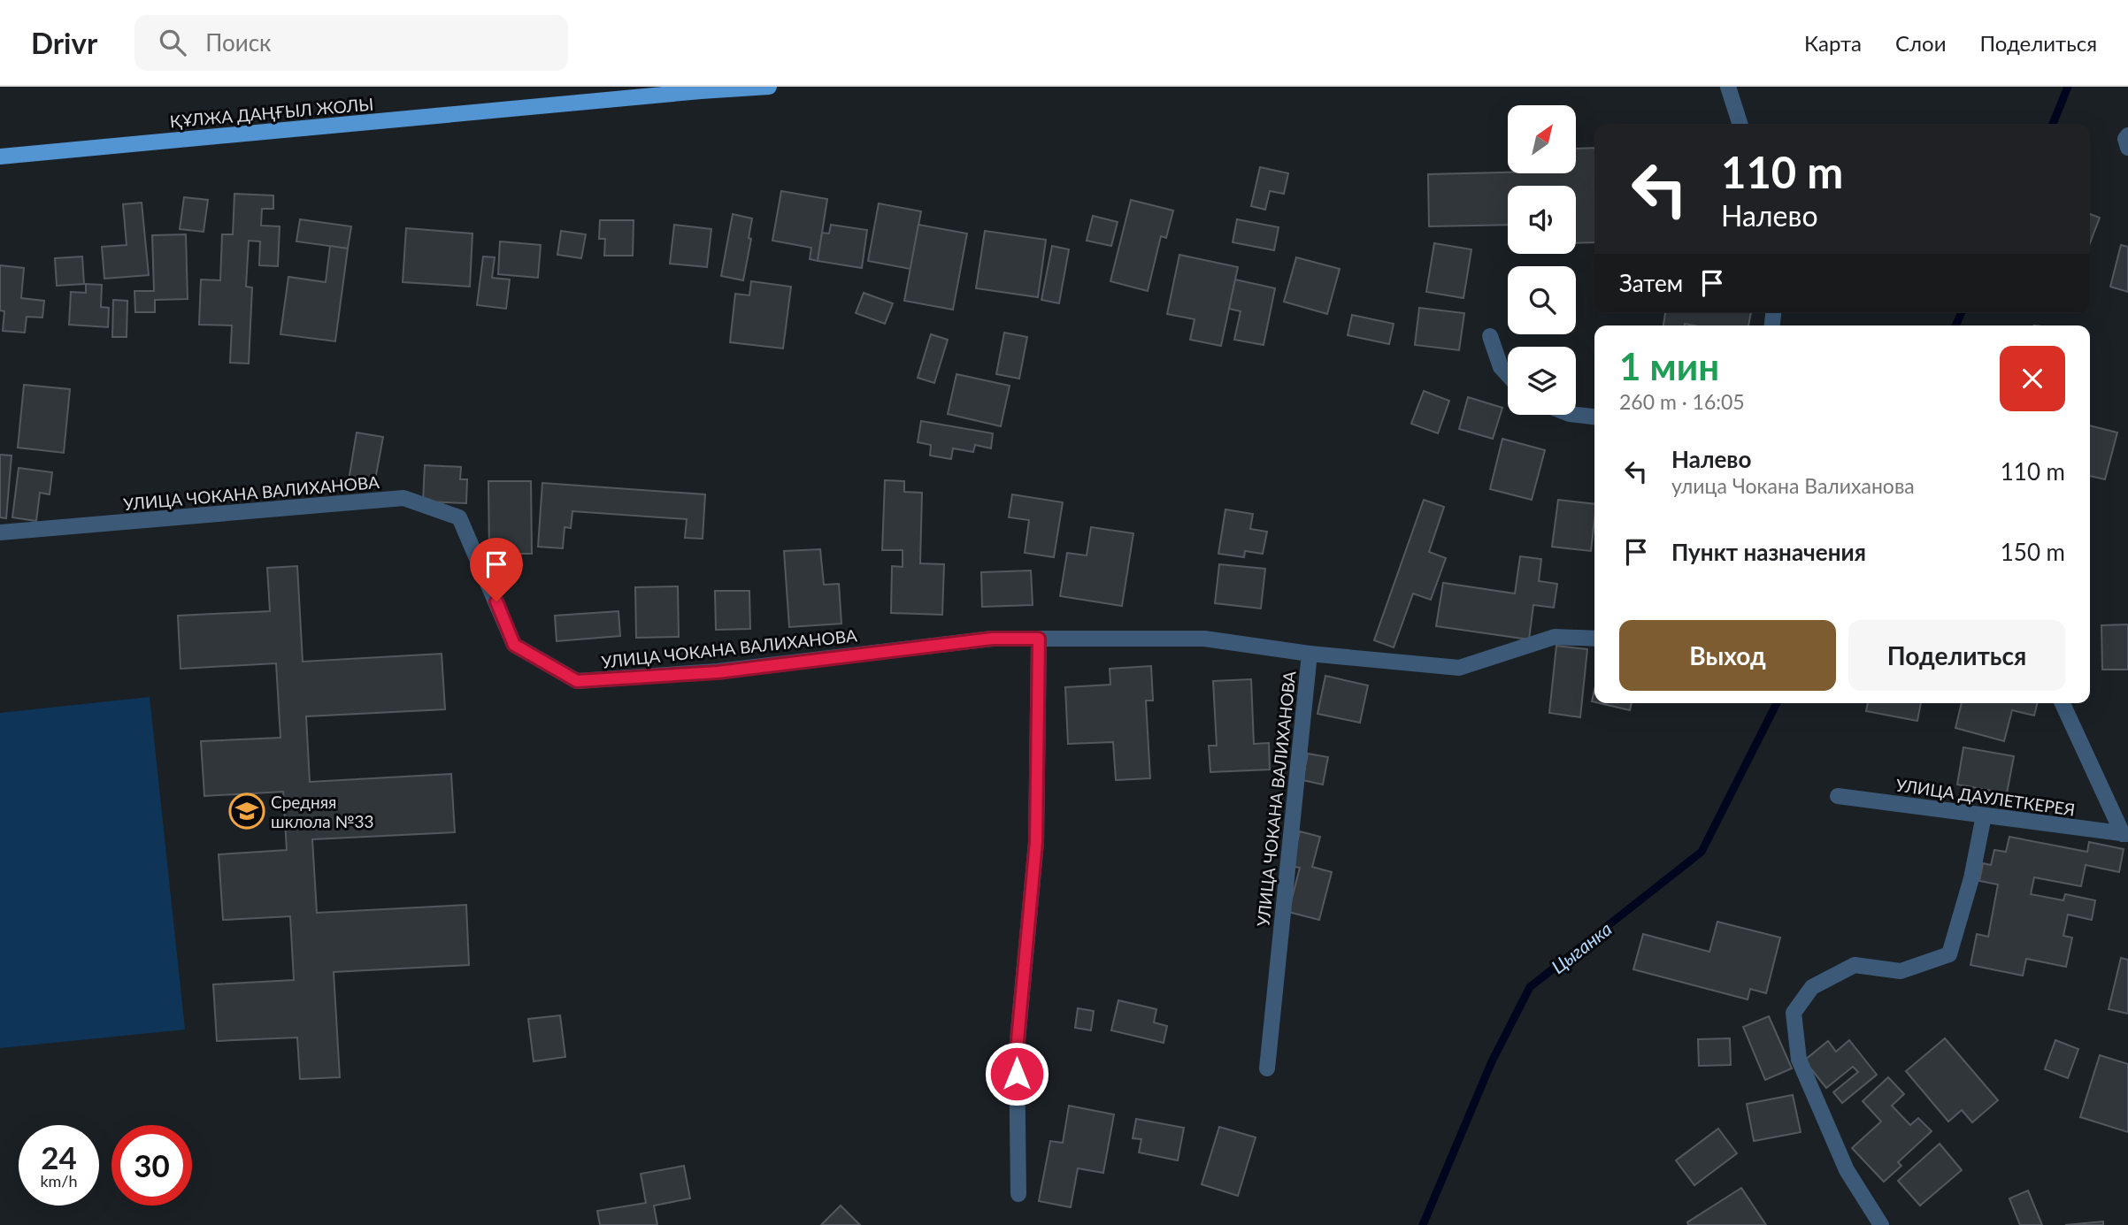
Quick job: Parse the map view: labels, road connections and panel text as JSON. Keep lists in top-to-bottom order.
{
  "streets": {
    "main road": ["ҚҰЛЖА ДАҢҒЫЛ ЖОЛЫ"],
    "street": ["УЛИЦА ЧОКАНА ВАЛИХАНОВА", "УЛИЦА ДАУЛЕТКЕРЕЯ"]
  },
  "water": ["Цыганка"],
  "places": {
    "school or university": ["Средняя шклола №33"]
  },
  "north": "top right",
  "page": {
    "header": "Drivr",
    "search": "Поиск",
    "nav": ["Карта", "Слои", "Поделиться"],
    "turn": ["110 m", "Налево"],
    "then": "Затем",
    "heading": ["1 мин", "260 m · 16:05"],
    "list": [
      {
        "name": "Налево",
        "note": "улица Чокана Валиханова",
        "value": "110 m"
      },
      {
        "name": "Пункт назначения",
        "value": "150 m"
      }
    ],
    "buttons": ["Выход", "Поделиться"],
    "speed": "24 km/h",
    "limit": "30"
  }
}
